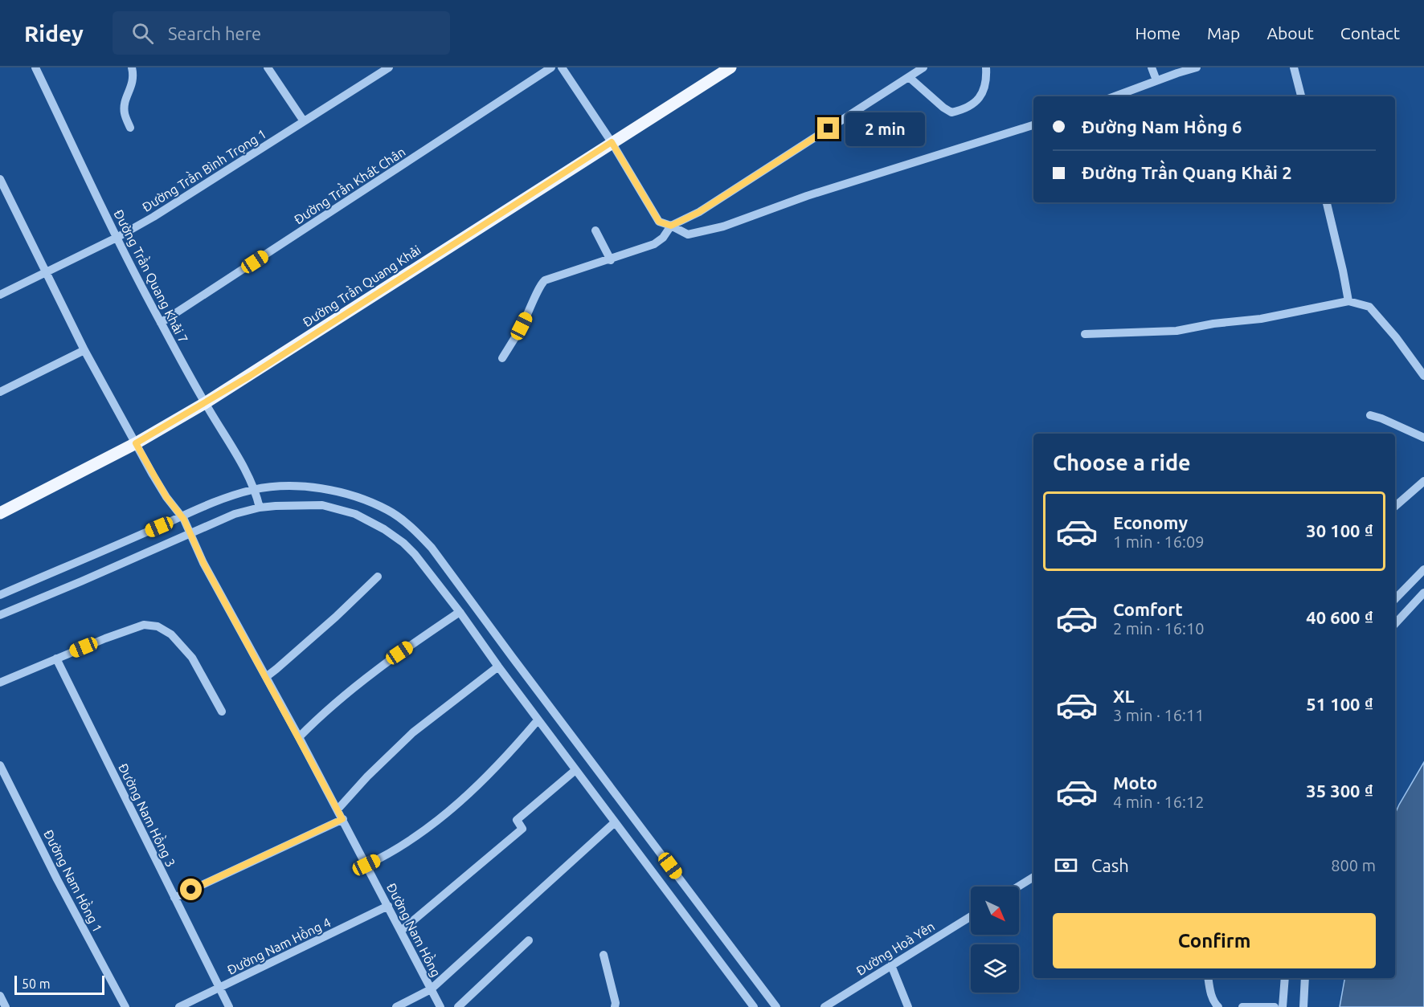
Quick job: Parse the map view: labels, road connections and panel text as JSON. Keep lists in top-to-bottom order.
{
  "streets": {
    "main road": ["Đường Trần Quang Khải"],
    "street": [
      "Đường Trần Bình Trọng 1",
      "Đường Trần Khát Chân",
      "Đường Trần Quang Khải 7",
      "Đường Nam Hồng 3",
      "Đường Nam Hồng 1",
      "Đường Nam Hồng",
      "Đường Nam Hồng 4",
      "Đường Hoà Yên"
    ]
  },
  "crossings": [
    ["Đường Trần Bình Trọng 1", "Đường Trần Quang Khải 7"],
    ["Đường Trần Khát Chân", "Đường Trần Quang Khải 7"],
    ["Đường Trần Quang Khải 7", "Đường Trần Quang Khải"],
    ["Đường Nam Hồng 3", "Đường Nam Hồng 4"],
    ["Đường Nam Hồng", "Đường Nam Hồng 4"]
  ],
  "scale_bar": "50 m",
  "north": "bottom right",
  "page": {
    "header": "Ridey",
    "search": "Search here",
    "nav": [
      "Home",
      "Map",
      "About",
      "Contact"
    ],
    "banner": ["Đường Nam Hồng 6", "Đường Trần Quang Khải 2"],
    "bubble": "2 min",
    "heading": "Choose a ride",
    "list": [
      {
        "name": "Economy",
        "note": "1 min · 16:09",
        "value": "30 100 ₫"
      },
      {
        "name": "Comfort",
        "note": "2 min · 16:10",
        "value": "40 600 ₫"
      },
      {
        "name": "XL",
        "note": "3 min · 16:11",
        "value": "51 100 ₫"
      },
      {
        "name": "Moto",
        "note": "4 min · 16:12",
        "value": "35 300 ₫"
      }
    ],
    "pay": ["Cash", "800 m"],
    "buttons": "Confirm",
    "scale": "50 m"
  }
}
